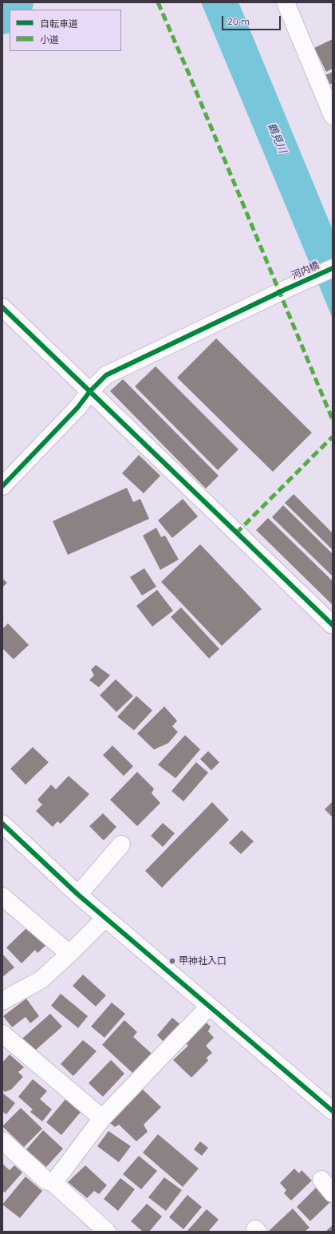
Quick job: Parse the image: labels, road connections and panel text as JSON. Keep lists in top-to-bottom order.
{
  "streets": {
    "street": ["河内橋"]
  },
  "water": ["鶴見川"],
  "places": ["甲神社入口"],
  "legend": ["自転車道", "小道"],
  "scale_bar": "20 m"
}
